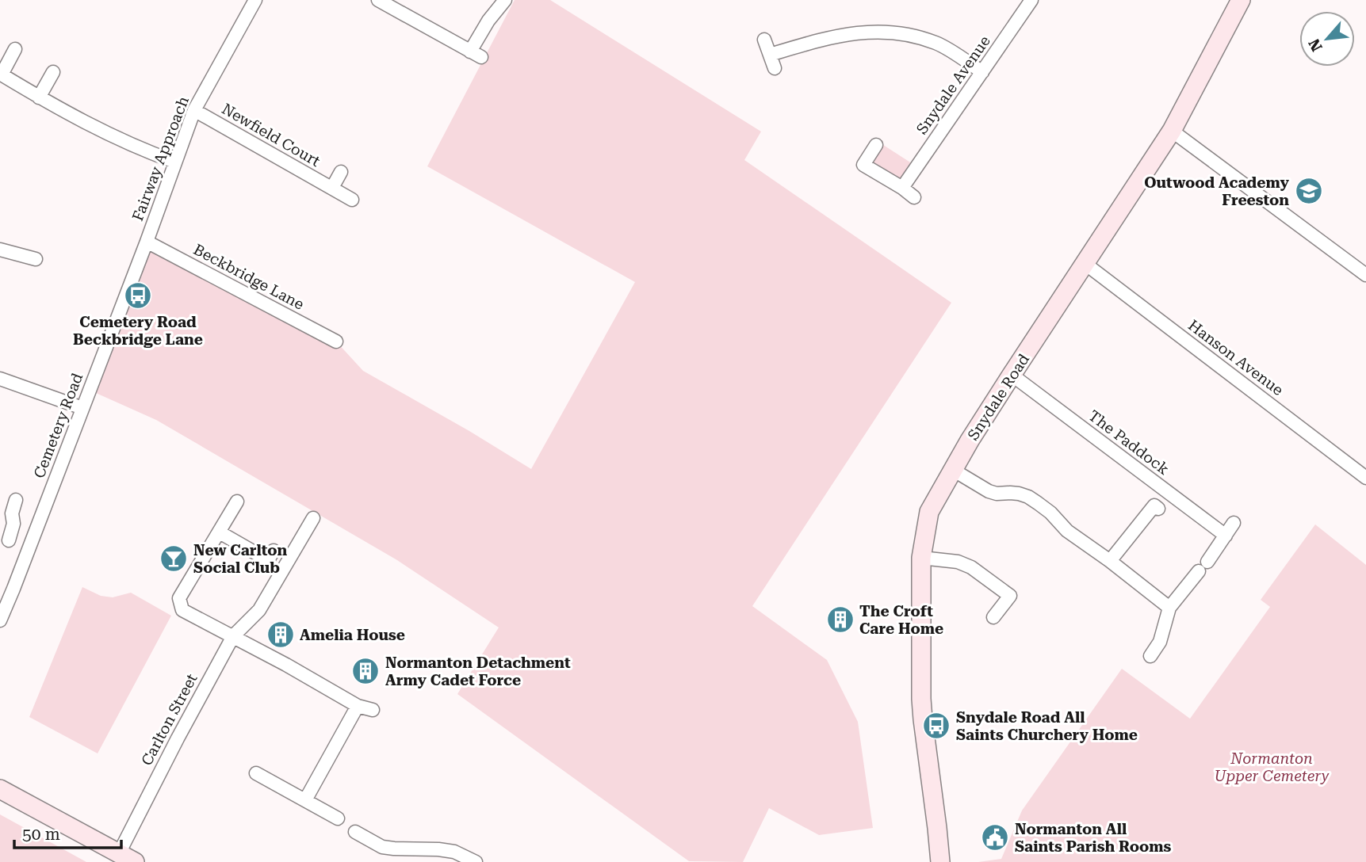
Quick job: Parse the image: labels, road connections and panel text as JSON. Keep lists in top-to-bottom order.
{
  "streets": {
    "street": [
      "Snydale Avenue",
      "Newfield Court",
      "Fairway Approach",
      "Beckbridge Lane",
      "Hanson Avenue",
      "Snydale Road",
      "Cemetery Road",
      "The Paddock",
      "Carlton Street"
    ]
  },
  "crossings": [
    ["Newfield Court", "Fairway Approach"],
    ["Fairway Approach", "Beckbridge Lane"],
    ["Fairway Approach", "Cemetery Road"],
    ["Beckbridge Lane", "Cemetery Road"],
    ["Hanson Avenue", "Snydale Road"],
    ["Snydale Road", "The Paddock"]
  ],
  "parks": ["Normanton Upper Cemetery"],
  "places": {
    "school or university": ["Outwood Academy Freeston"],
    "bus stop": ["Cemetery Road Beckbridge Lane", "Snydale Road All Saints Churchery Home"],
    "bar": ["New Carlton Social Club"],
    "building": ["The Croft Care Home", "Amelia House", "Normanton Detachment Army Cadet Force"],
    "public building": ["Normanton All Saints Parish Rooms"]
  },
  "scale_bar": "50 m",
  "north": "bottom left"
}
